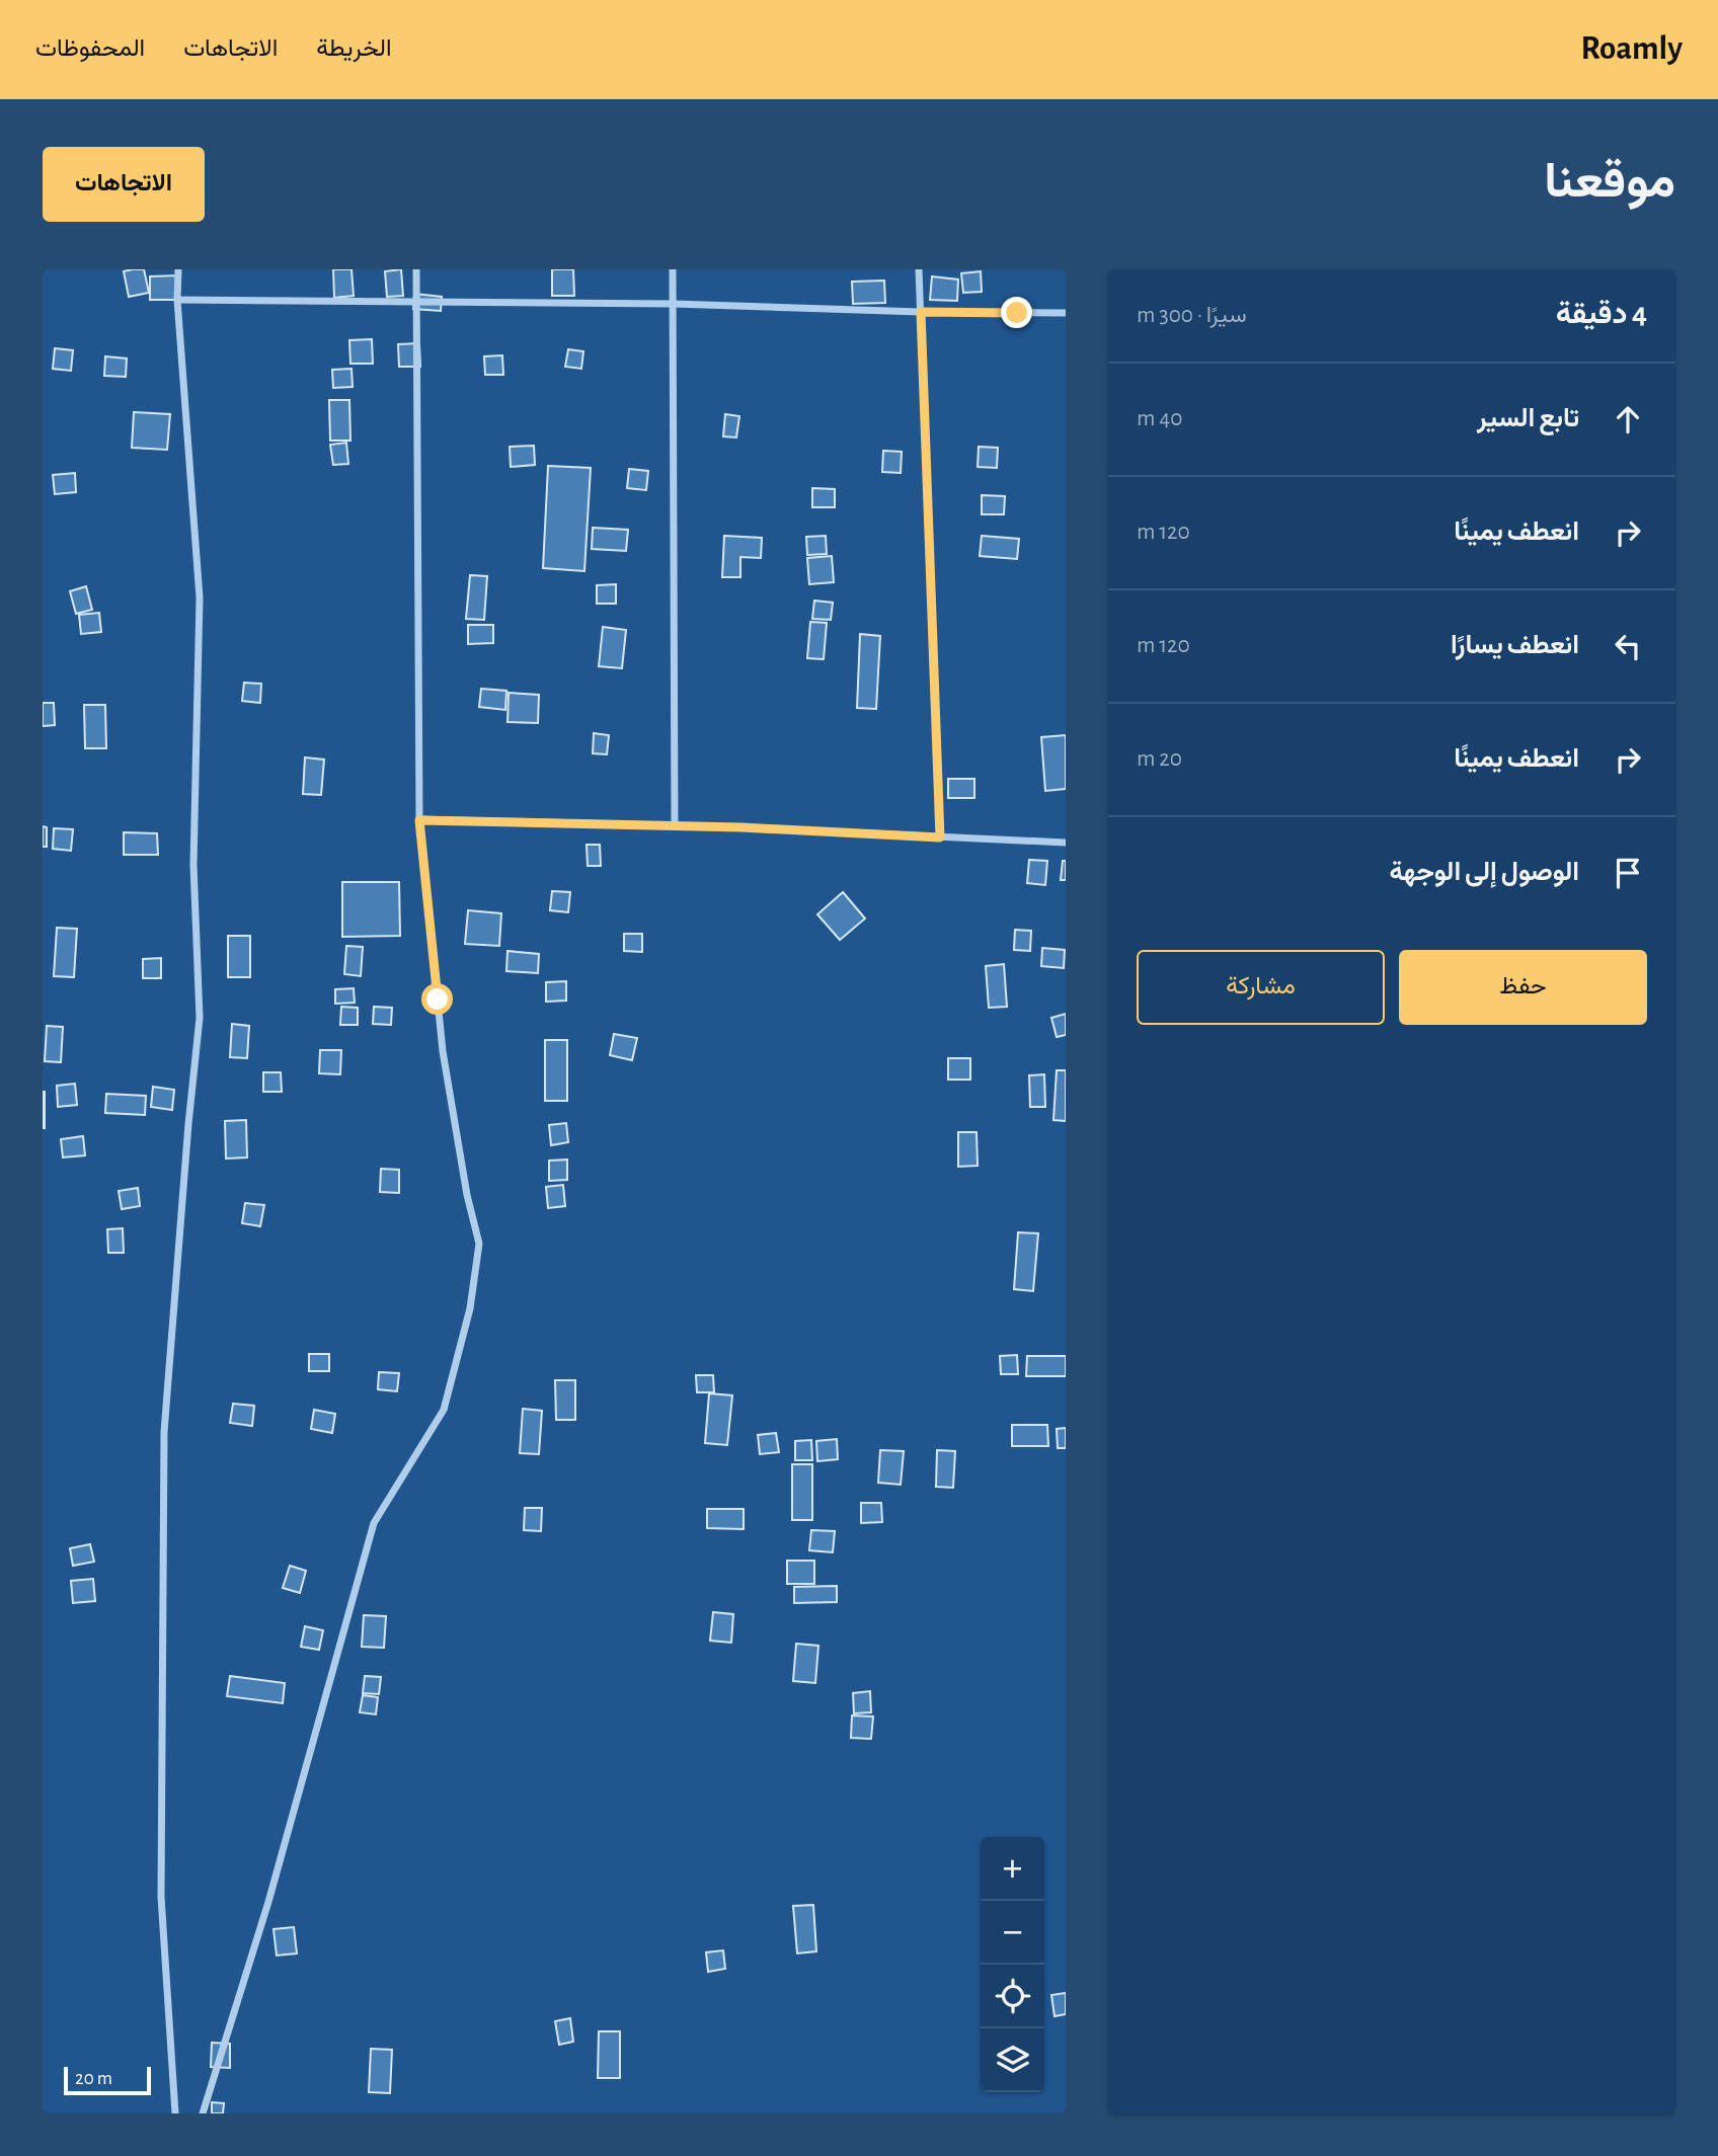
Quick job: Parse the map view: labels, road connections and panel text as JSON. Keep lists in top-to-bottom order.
{
  "scale_bar": "20 m",
  "page": {
    "header": "Roamly",
    "nav": ["الخريطة", "الاتجاهات", "المحفوظات"],
    "title": "موقعنا",
    "buttons": [
      "الاتجاهات",
      ["حفظ", "مشاركة"]
    ],
    "heading": ["4 دقيقة", "سيرًا · 300 m"],
    "list": [
      ["تابع السير", "40 m"],
      ["انعطف يمينًا", "120 m"],
      ["انعطف يسارًا", "120 m"],
      ["انعطف يمينًا", "20 m"],
      "الوصول إلى الوجهة"
    ],
    "map_buttons": ["+", "−"],
    "scale": "20 m"
  }
}
